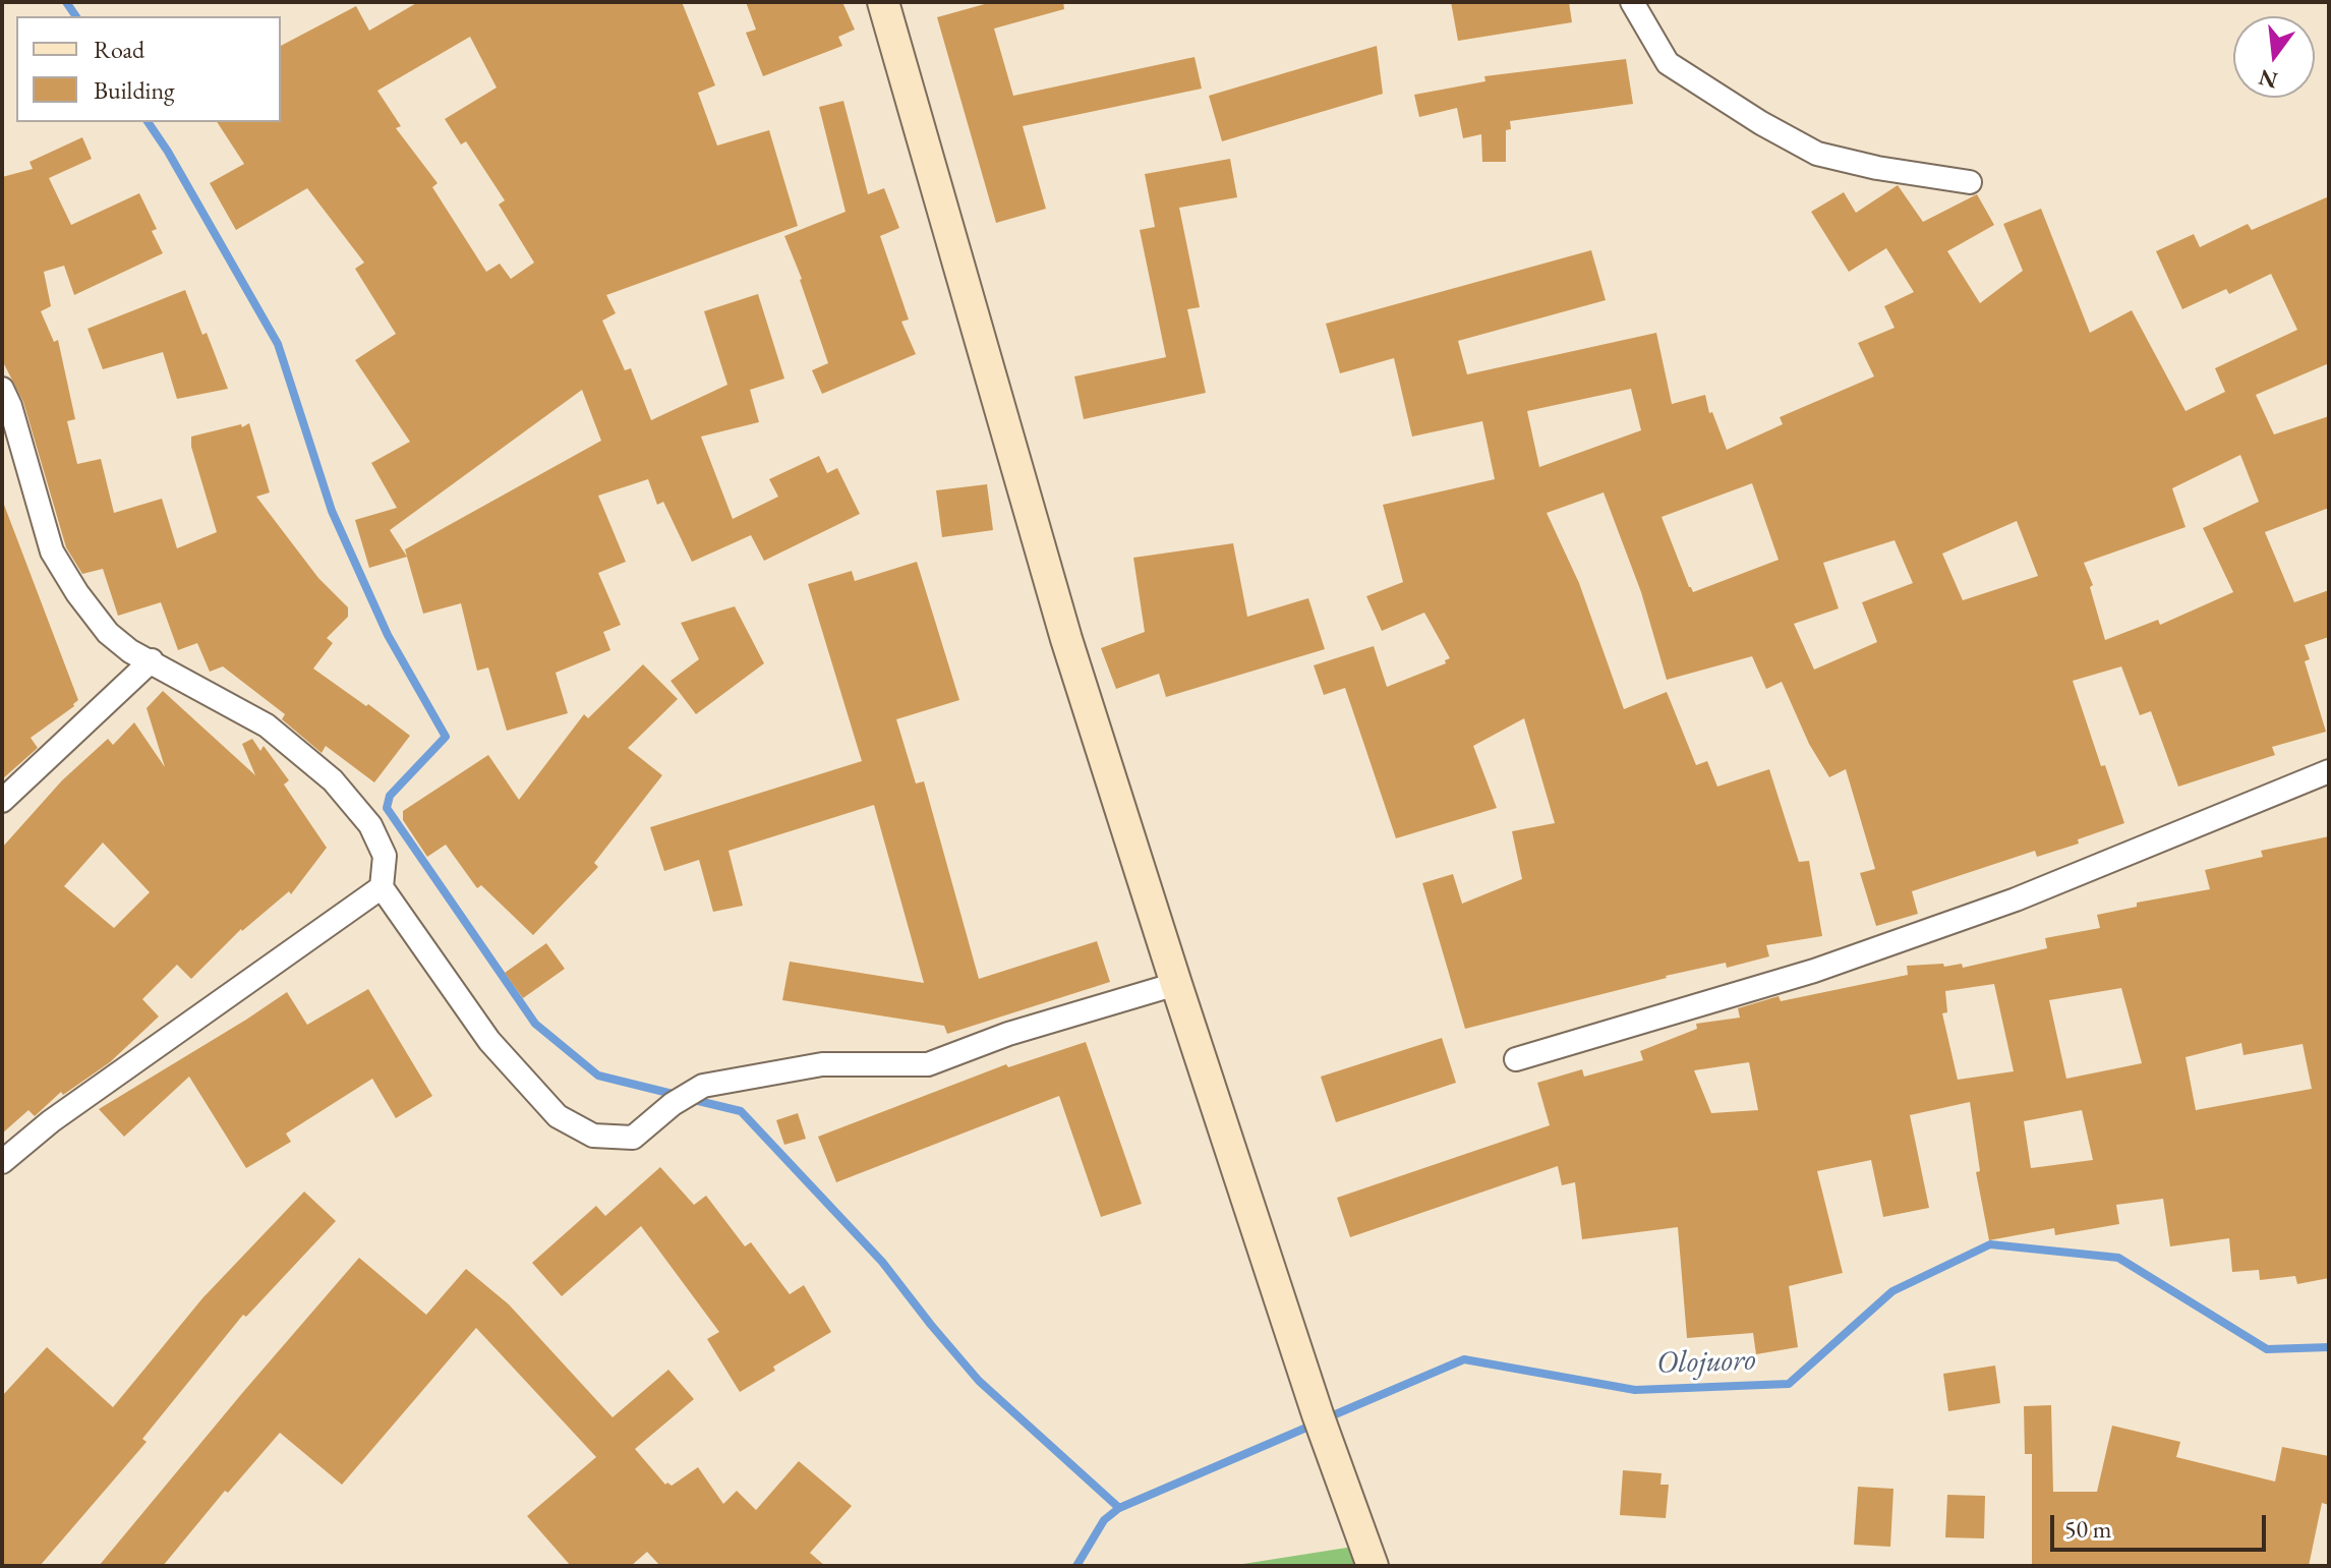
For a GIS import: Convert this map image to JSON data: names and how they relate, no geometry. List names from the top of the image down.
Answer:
{
  "water": ["Olojuoro"],
  "legend": ["Road", "Building"],
  "scale_bar": "50 m",
  "north": "bottom"
}
